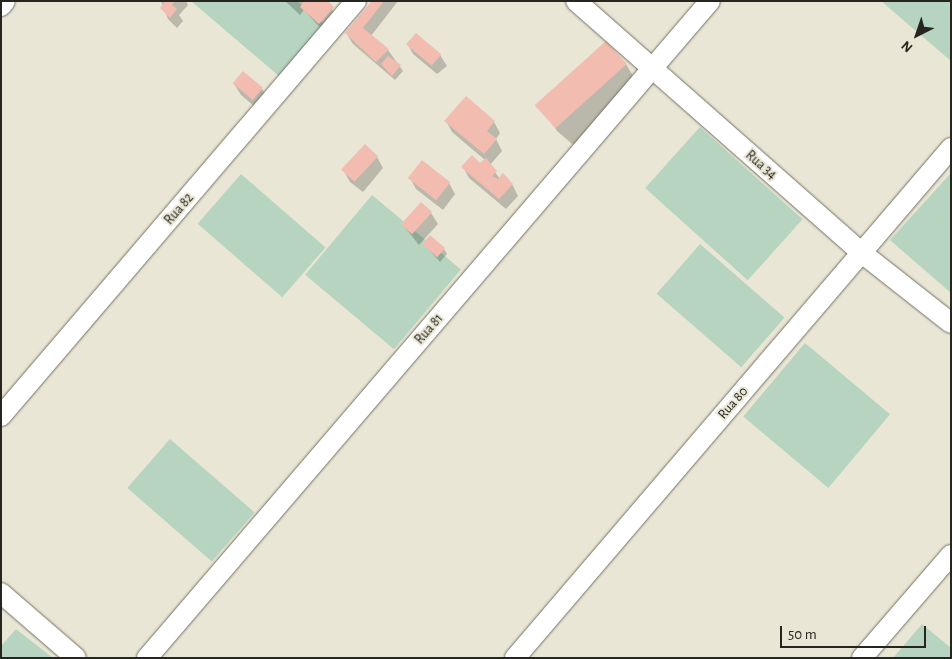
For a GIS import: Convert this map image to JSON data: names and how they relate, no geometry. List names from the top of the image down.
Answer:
{
  "streets": {
    "street": [
      "Rua 34",
      "Rua 82",
      "Rua 81",
      "Rua 80"
    ]
  },
  "crossings": [
    ["Rua 34", "Rua 81"],
    ["Rua 34", "Rua 80"]
  ],
  "scale_bar": "50 m",
  "north": "bottom left"
}
